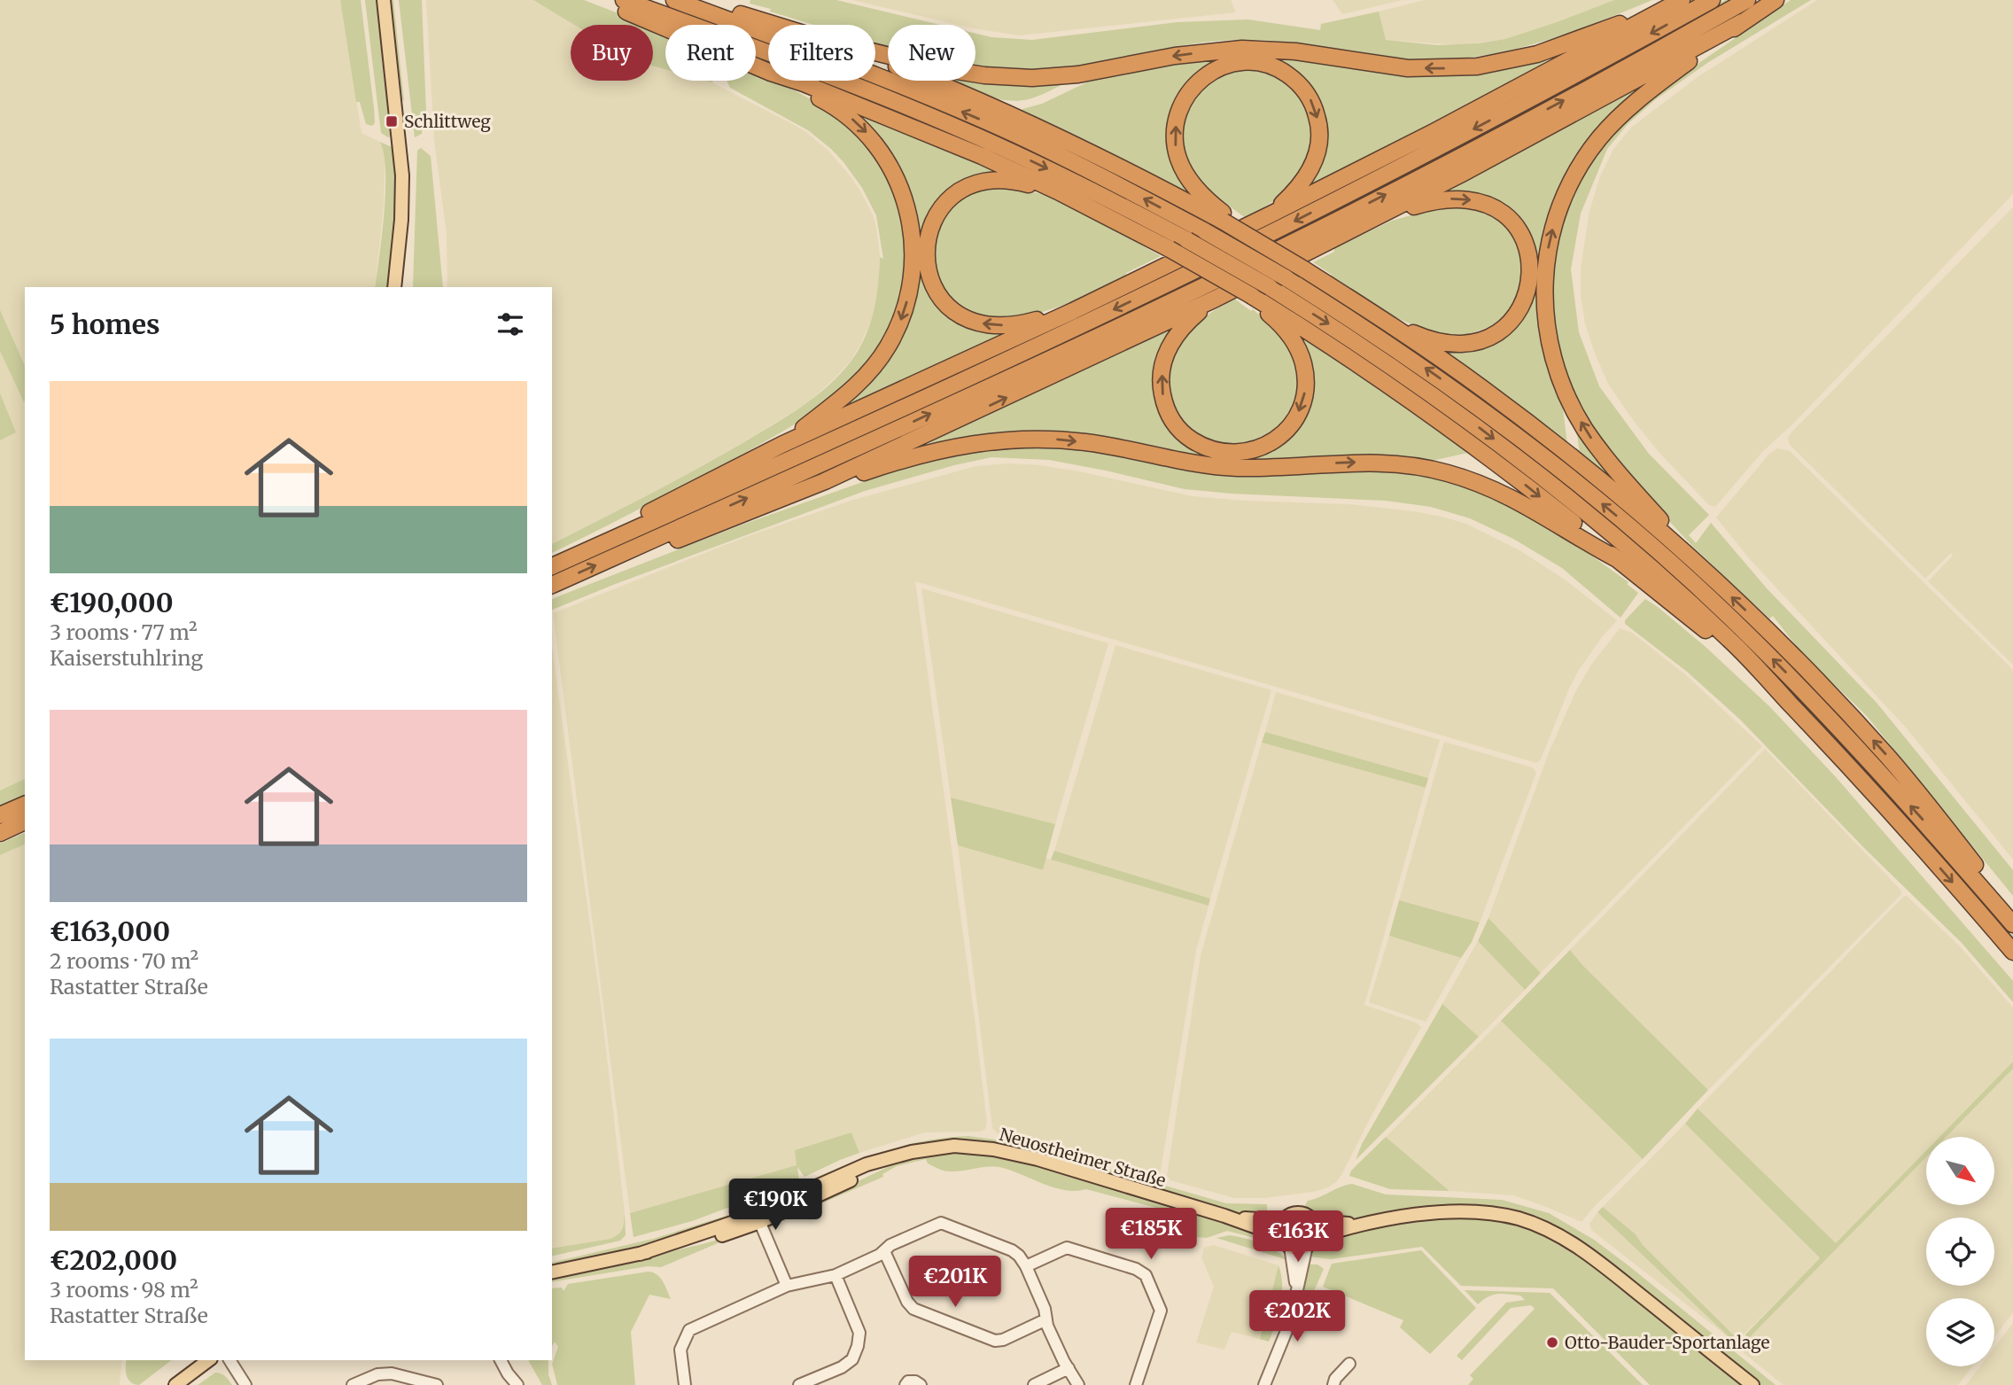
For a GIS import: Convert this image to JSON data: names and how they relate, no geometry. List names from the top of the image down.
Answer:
{
  "streets": {
    "main road": ["Neuostheimer Straße"]
  },
  "places": {
    "transit": ["Schlittweg"],
    "other": ["Otto-Bauder-Sportanlage"]
  },
  "north": "bottom right",
  "page": {
    "chip": [
      "Buy",
      "Rent",
      "Filters",
      "New"
    ],
    "heading": "5 homes",
    "list": [
      {
        "name": "€190,000",
        "note": "3 rooms · 77 m² · Kaiserstuhlring"
      },
      {
        "name": "€163,000",
        "note": "2 rooms · 70 m² · Rastatter Straße"
      },
      {
        "name": "€202,000",
        "note": "3 rooms · 98 m² · Rastatter Straße"
      }
    ],
    "price": [
      "€190K",
      "€185K",
      "€163K",
      "€201K",
      "€202K"
    ]
  }
}
